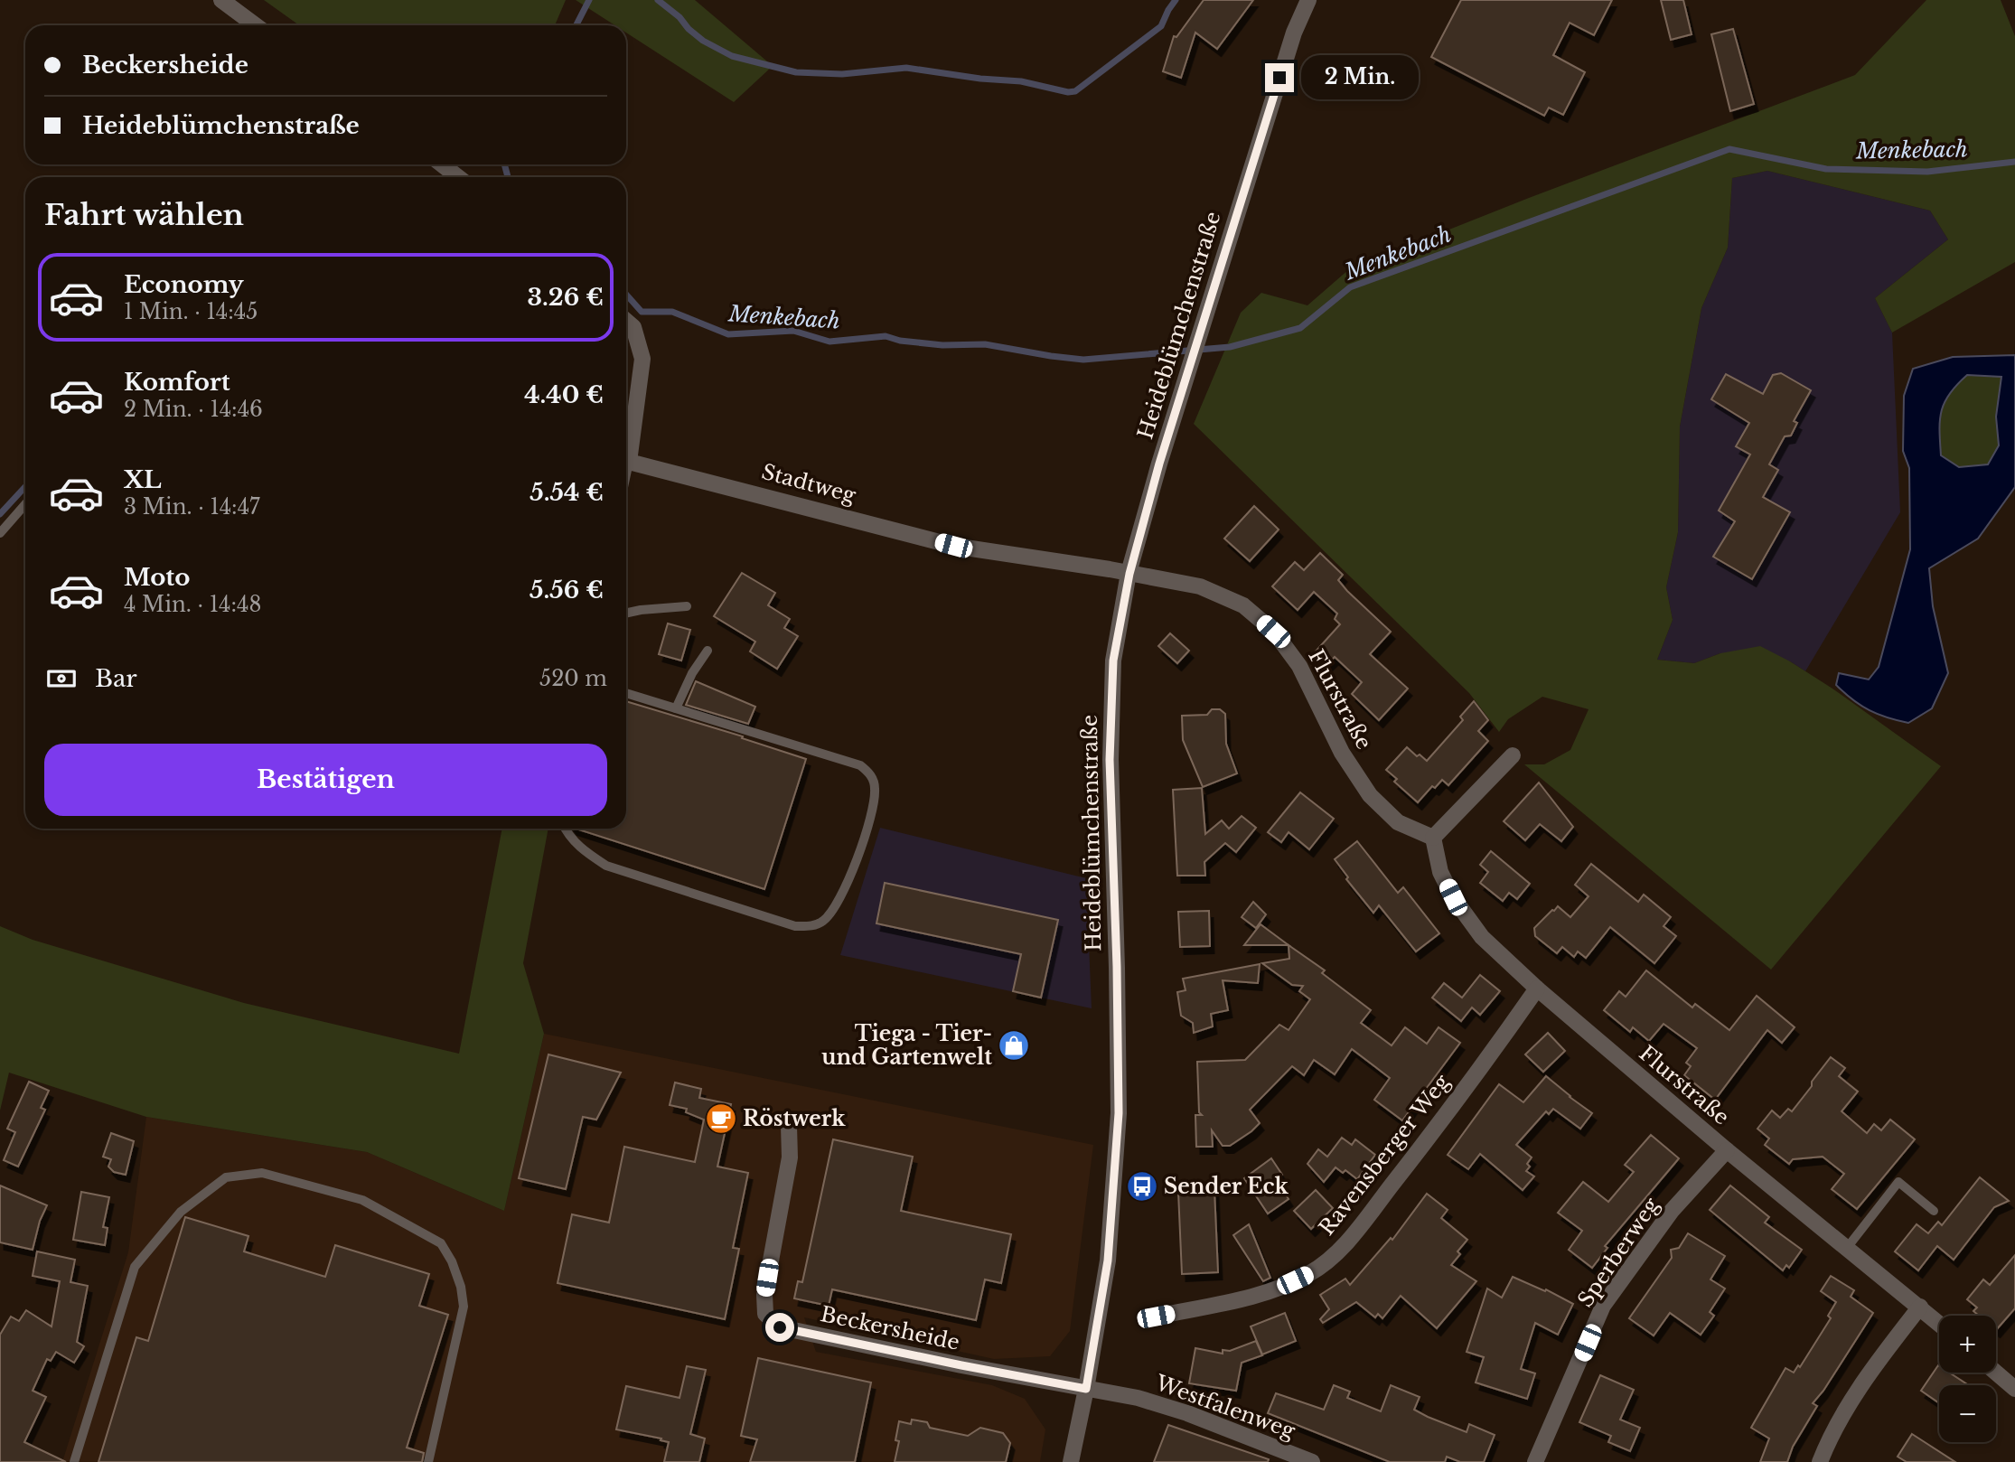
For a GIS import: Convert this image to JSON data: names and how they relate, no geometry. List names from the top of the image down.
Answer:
{
  "streets": {
    "street": [
      "Heideblümchenstraße",
      "Stadtweg",
      "Flurstraße",
      "Ravensberger Weg",
      "Sperberweg",
      "Beckersheide",
      "Westfalenweg"
    ]
  },
  "crossings": [
    ["Heideblümchenstraße", "Stadtweg"],
    ["Heideblümchenstraße", "Flurstraße"],
    ["Heideblümchenstraße", "Beckersheide"],
    ["Heideblümchenstraße", "Westfalenweg"],
    ["Stadtweg", "Flurstraße"],
    ["Flurstraße", "Ravensberger Weg"],
    ["Flurstraße", "Sperberweg"],
    ["Beckersheide", "Westfalenweg"]
  ],
  "water": ["Menkebach"],
  "places": {
    "shop": ["Tiega - Tier- und Gartenwelt"],
    "cafe": ["Röstwerk"],
    "bus stop": ["Sender Eck"]
  },
  "page": {
    "banner": ["Beckersheide", "Heideblümchenstraße"],
    "bubble": "2 Min.",
    "heading": "Fahrt wählen",
    "list": [
      {
        "name": "Economy",
        "note": "1 Min. · 14:45",
        "value": "3.26 €"
      },
      {
        "name": "Komfort",
        "note": "2 Min. · 14:46",
        "value": "4.40 €"
      },
      {
        "name": "XL",
        "note": "3 Min. · 14:47",
        "value": "5.54 €"
      },
      {
        "name": "Moto",
        "note": "4 Min. · 14:48",
        "value": "5.56 €"
      }
    ],
    "pay": ["Bar", "520 m"],
    "buttons": "Bestätigen",
    "map_buttons": ["+", "−"]
  }
}
